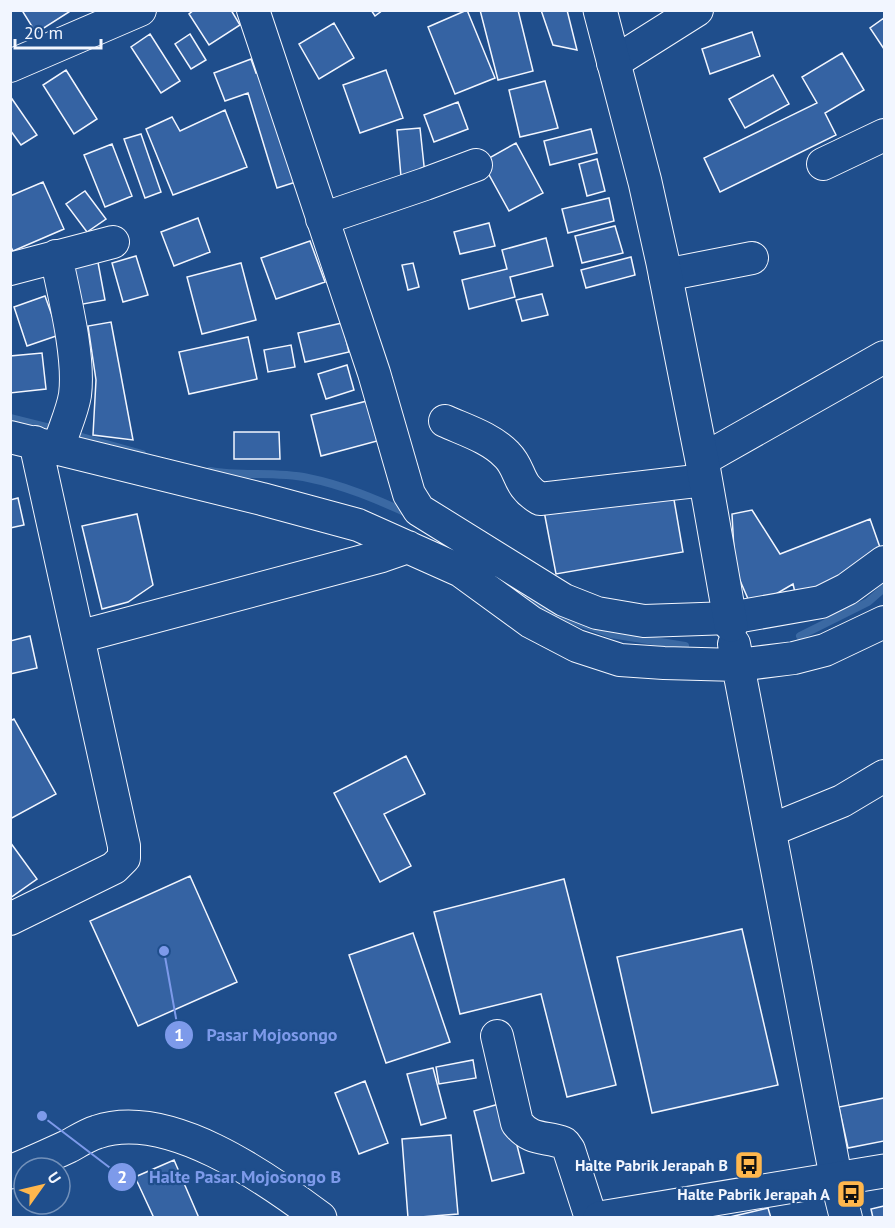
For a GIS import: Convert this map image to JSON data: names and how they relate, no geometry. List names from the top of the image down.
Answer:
{
  "places": {
    "other": ["Pasar Mojosongo", "Halte Pasar Mojosongo B"],
    "bus stop": ["Halte Pabrik Jerapah B", "Halte Pabrik Jerapah A"]
  },
  "scale_bar": "20 m",
  "north": "top right"
}
